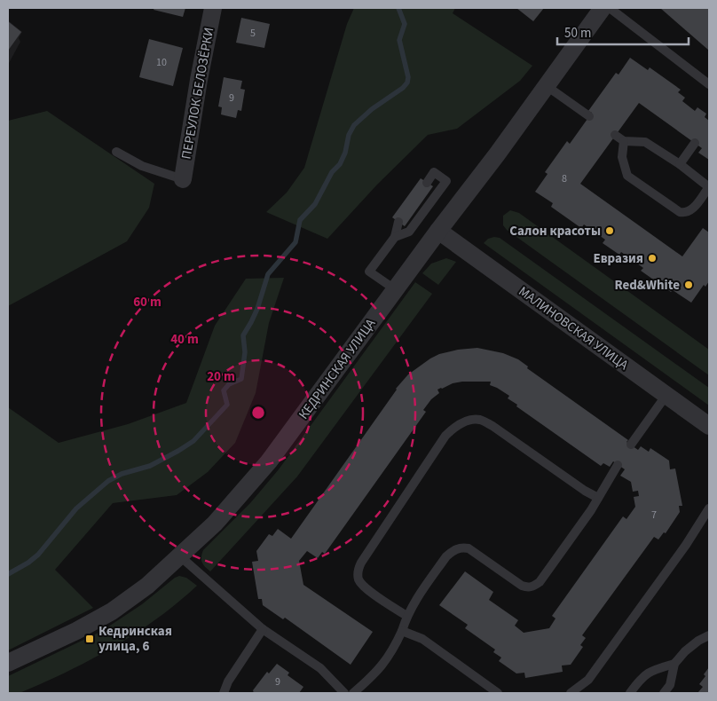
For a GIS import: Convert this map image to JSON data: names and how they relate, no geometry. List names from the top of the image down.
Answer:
{
  "streets": {
    "street": ["ПЕРЕУЛОК БЕЛОЗЁРКИ", "МАЛИНОВСКАЯ УЛИЦА", "КЕДРИНСКАЯ УЛИЦА"]
  },
  "crossings": [
    ["МАЛИНОВСКАЯ УЛИЦА", "КЕДРИНСКАЯ УЛИЦА"]
  ],
  "places": {
    "other": ["Салон красоты", "Евразия", "Red&White"],
    "transit": ["Кедринская улица, 6"]
  },
  "house_numbers": [
    "5",
    "10",
    "9",
    "8",
    "7",
    "9"
  ],
  "scale_bar": "50 m",
  "rings": ["60 m", "40 m", "20 m"]
}
